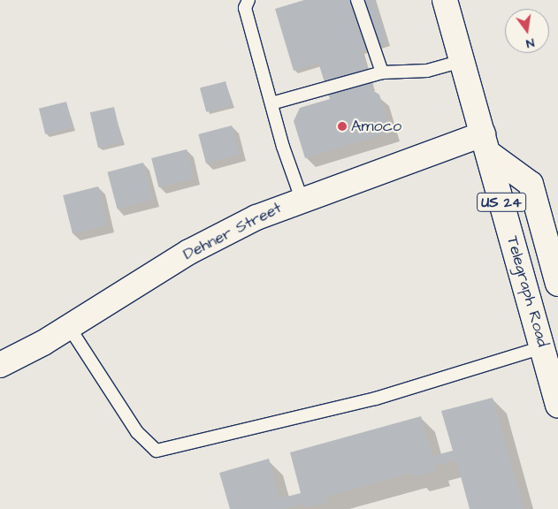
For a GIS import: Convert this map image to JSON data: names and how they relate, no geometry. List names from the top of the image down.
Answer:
{
  "streets": {
    "main road": ["US 24", "Dehner Street", "Telegraph Road"]
  },
  "crossings": [
    ["Dehner Street", "Telegraph Road"]
  ],
  "places": ["Amoco"],
  "north": "bottom"
}
